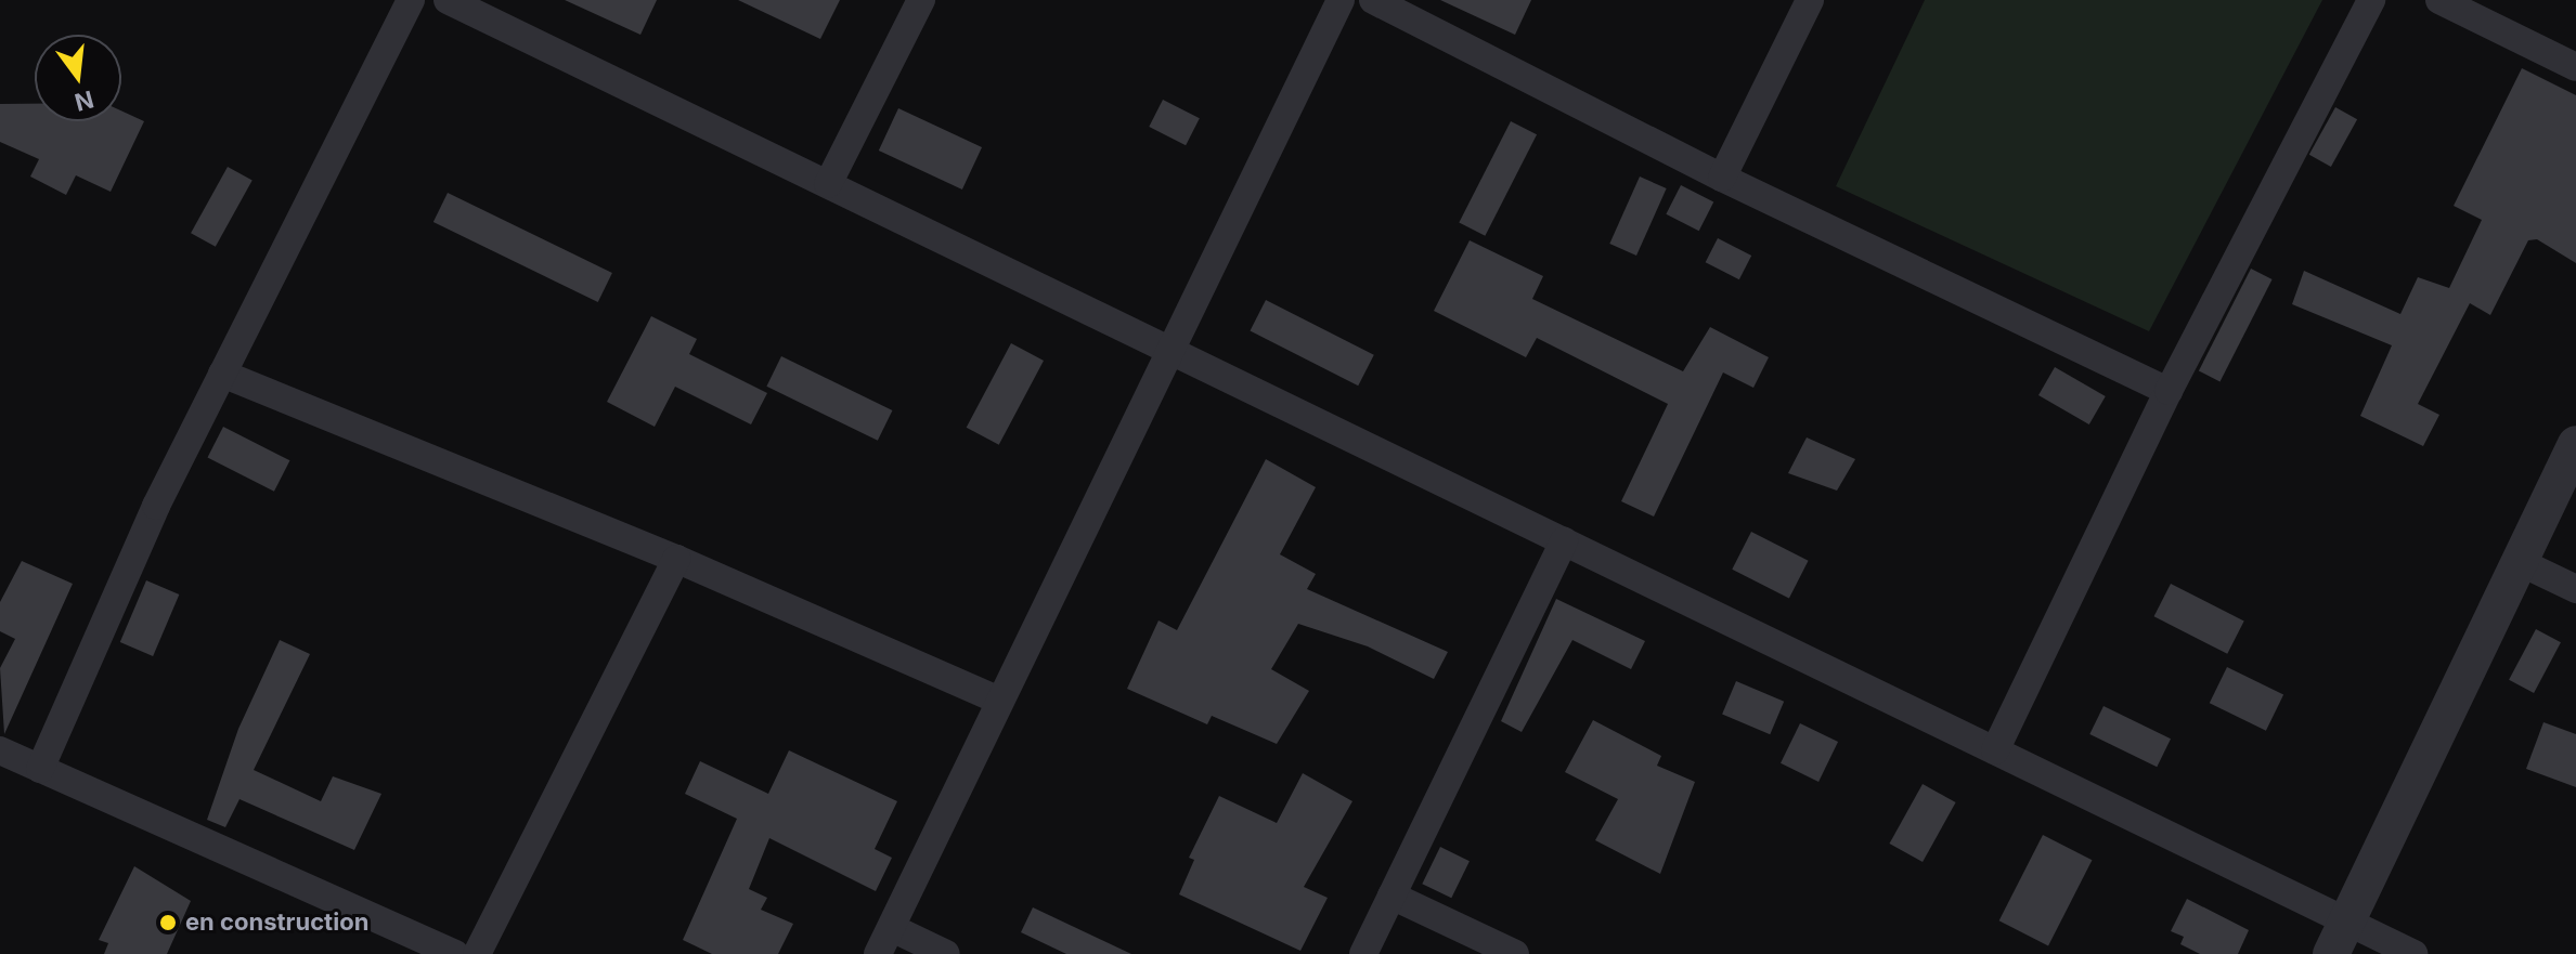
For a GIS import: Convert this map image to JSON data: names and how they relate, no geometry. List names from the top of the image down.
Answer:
{
  "places": ["en construction"],
  "north": "bottom"
}
